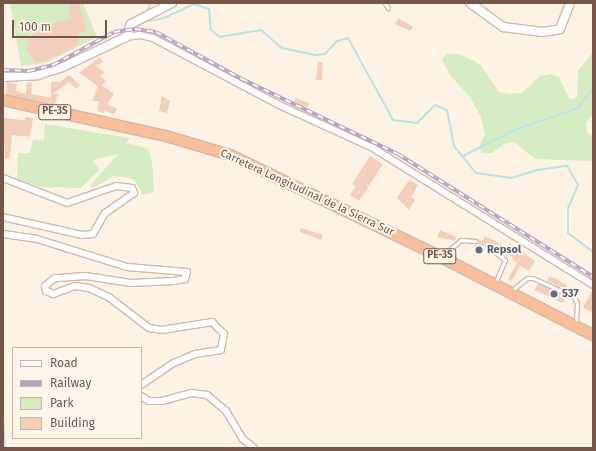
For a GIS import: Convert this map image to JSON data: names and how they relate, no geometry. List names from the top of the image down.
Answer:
{
  "streets": {
    "highway": ["PE-3S", "Carretera Longitudinal de la Sierra Sur"]
  },
  "places": ["Repsol", "537"],
  "legend": [
    "Road",
    "Railway",
    "Park",
    "Building"
  ],
  "scale_bar": "100 m"
}
